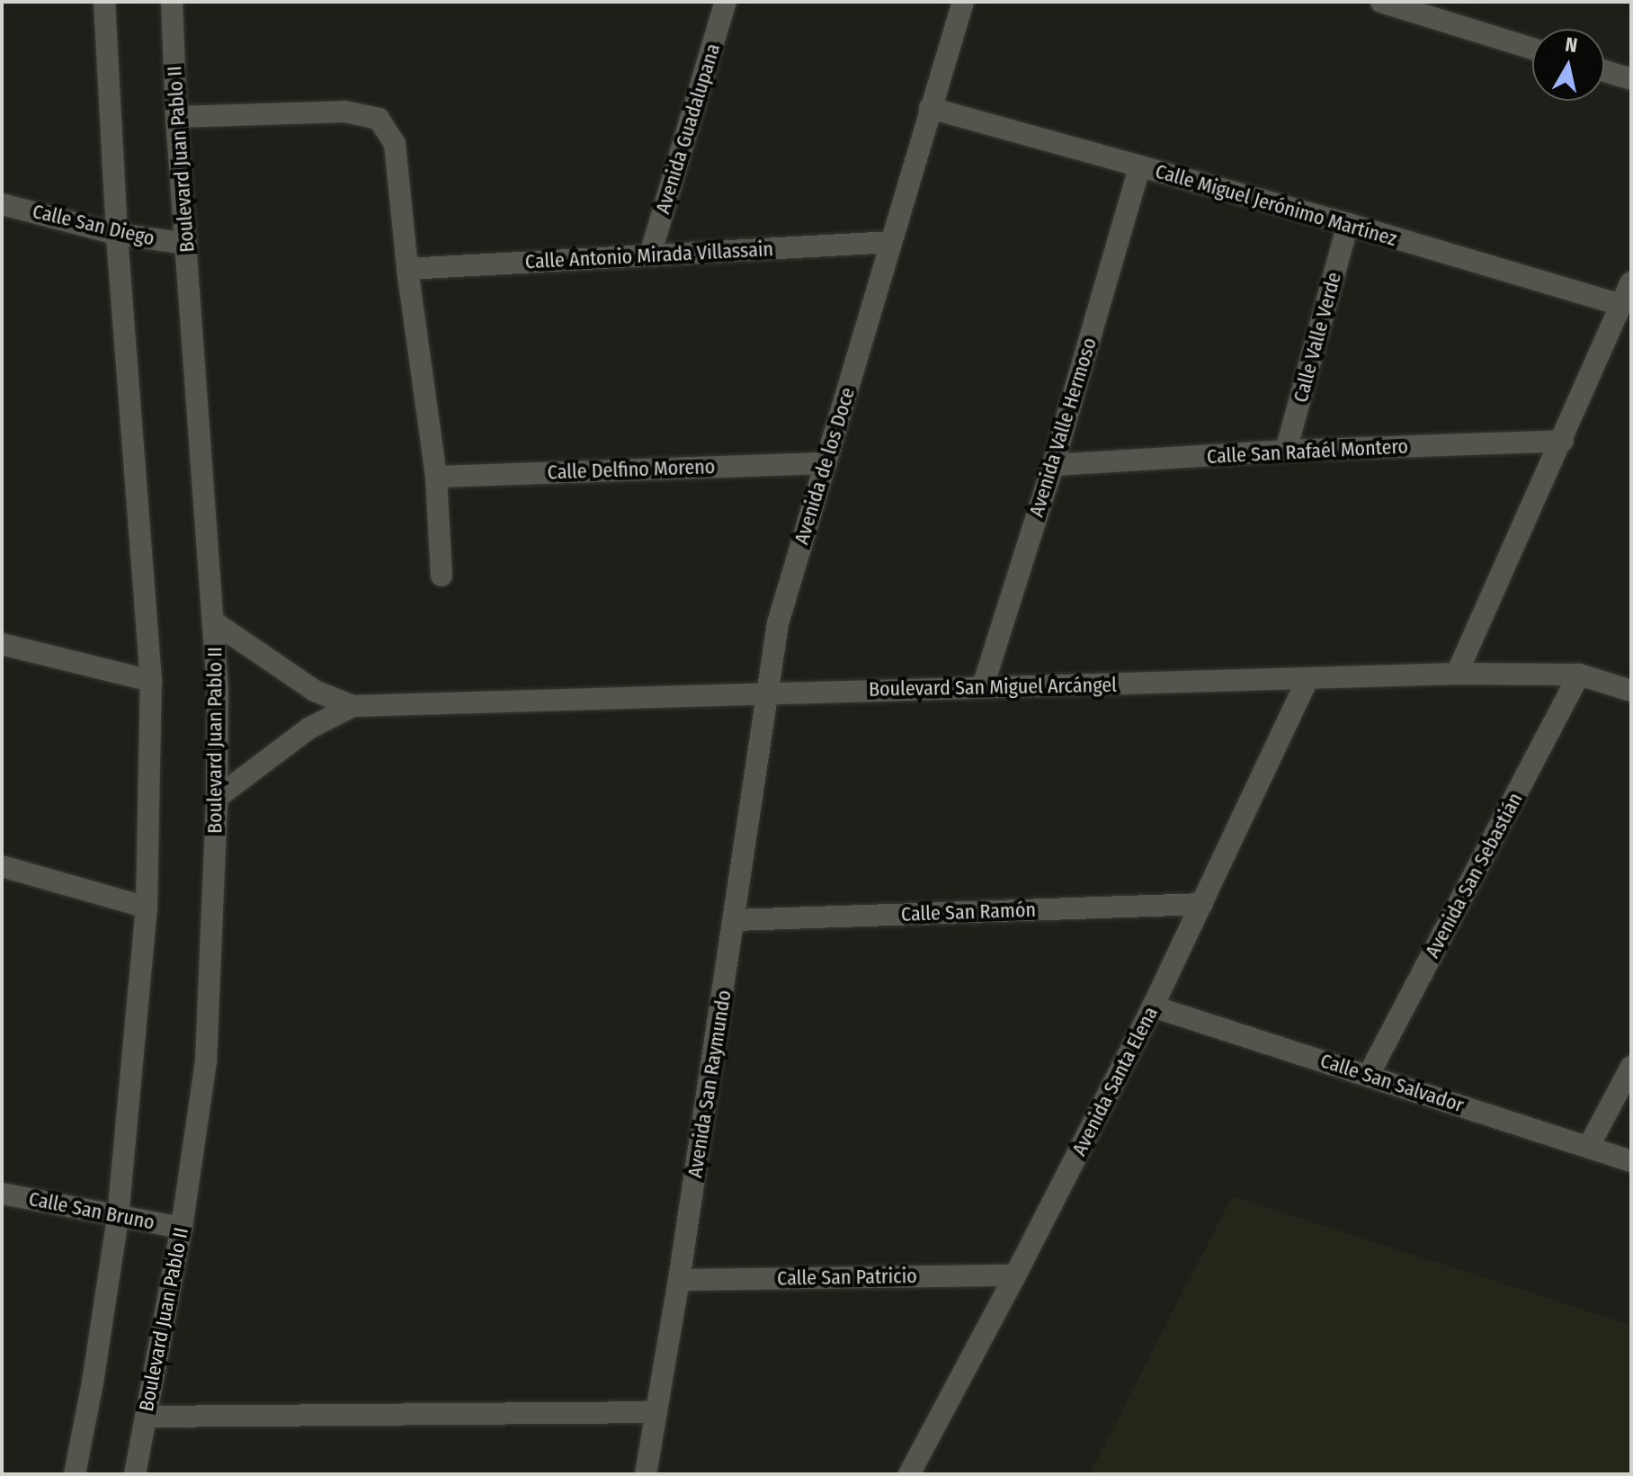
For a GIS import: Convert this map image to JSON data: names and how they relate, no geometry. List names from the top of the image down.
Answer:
{
  "streets": {
    "street": [
      "Avenida Guadalupana",
      "Boulevard Juan Pablo II",
      "Calle Miguel Jerónimo Martínez",
      "Calle San Diego",
      "Calle Antonio Mirada Villassain",
      "Calle Valle Verde",
      "Avenida Valle Hermoso",
      "Calle San Rafaél Montero",
      "Avenida de los Doce",
      "Calle Delfino Moreno",
      "Boulevard San Miguel Arcángel",
      "Avenida San Sebastián",
      "Calle San Ramón",
      "Avenida Santa Elena",
      "Calle San Salvador",
      "Avenida San Raymundo",
      "Calle San Bruno",
      "Calle San Patricio"
    ]
  },
  "crossings": [
    ["Avenida Guadalupana", "Calle Antonio Mirada Villassain"],
    ["Boulevard Juan Pablo II", "Calle San Diego"],
    ["Boulevard Juan Pablo II", "Boulevard San Miguel Arcángel"],
    ["Boulevard Juan Pablo II", "Calle San Bruno"],
    ["Calle Miguel Jerónimo Martínez", "Calle Valle Verde"],
    ["Calle Miguel Jerónimo Martínez", "Avenida Valle Hermoso"],
    ["Calle Miguel Jerónimo Martínez", "Avenida de los Doce"],
    ["Calle Antonio Mirada Villassain", "Avenida de los Doce"],
    ["Calle Valle Verde", "Calle San Rafaél Montero"],
    ["Avenida Valle Hermoso", "Calle San Rafaél Montero"],
    ["Avenida Valle Hermoso", "Boulevard San Miguel Arcángel"],
    ["Avenida de los Doce", "Calle Delfino Moreno"],
    ["Avenida de los Doce", "Boulevard San Miguel Arcángel"],
    ["Avenida de los Doce", "Avenida San Raymundo"],
    ["Boulevard San Miguel Arcángel", "Avenida San Sebastián"],
    ["Boulevard San Miguel Arcángel", "Avenida Santa Elena"],
    ["Boulevard San Miguel Arcángel", "Avenida San Raymundo"],
    ["Avenida San Sebastián", "Calle San Salvador"],
    ["Calle San Ramón", "Avenida Santa Elena"],
    ["Calle San Ramón", "Avenida San Raymundo"],
    ["Avenida Santa Elena", "Calle San Salvador"],
    ["Avenida Santa Elena", "Calle San Patricio"],
    ["Avenida San Raymundo", "Calle San Patricio"]
  ],
  "north": "top"
}
